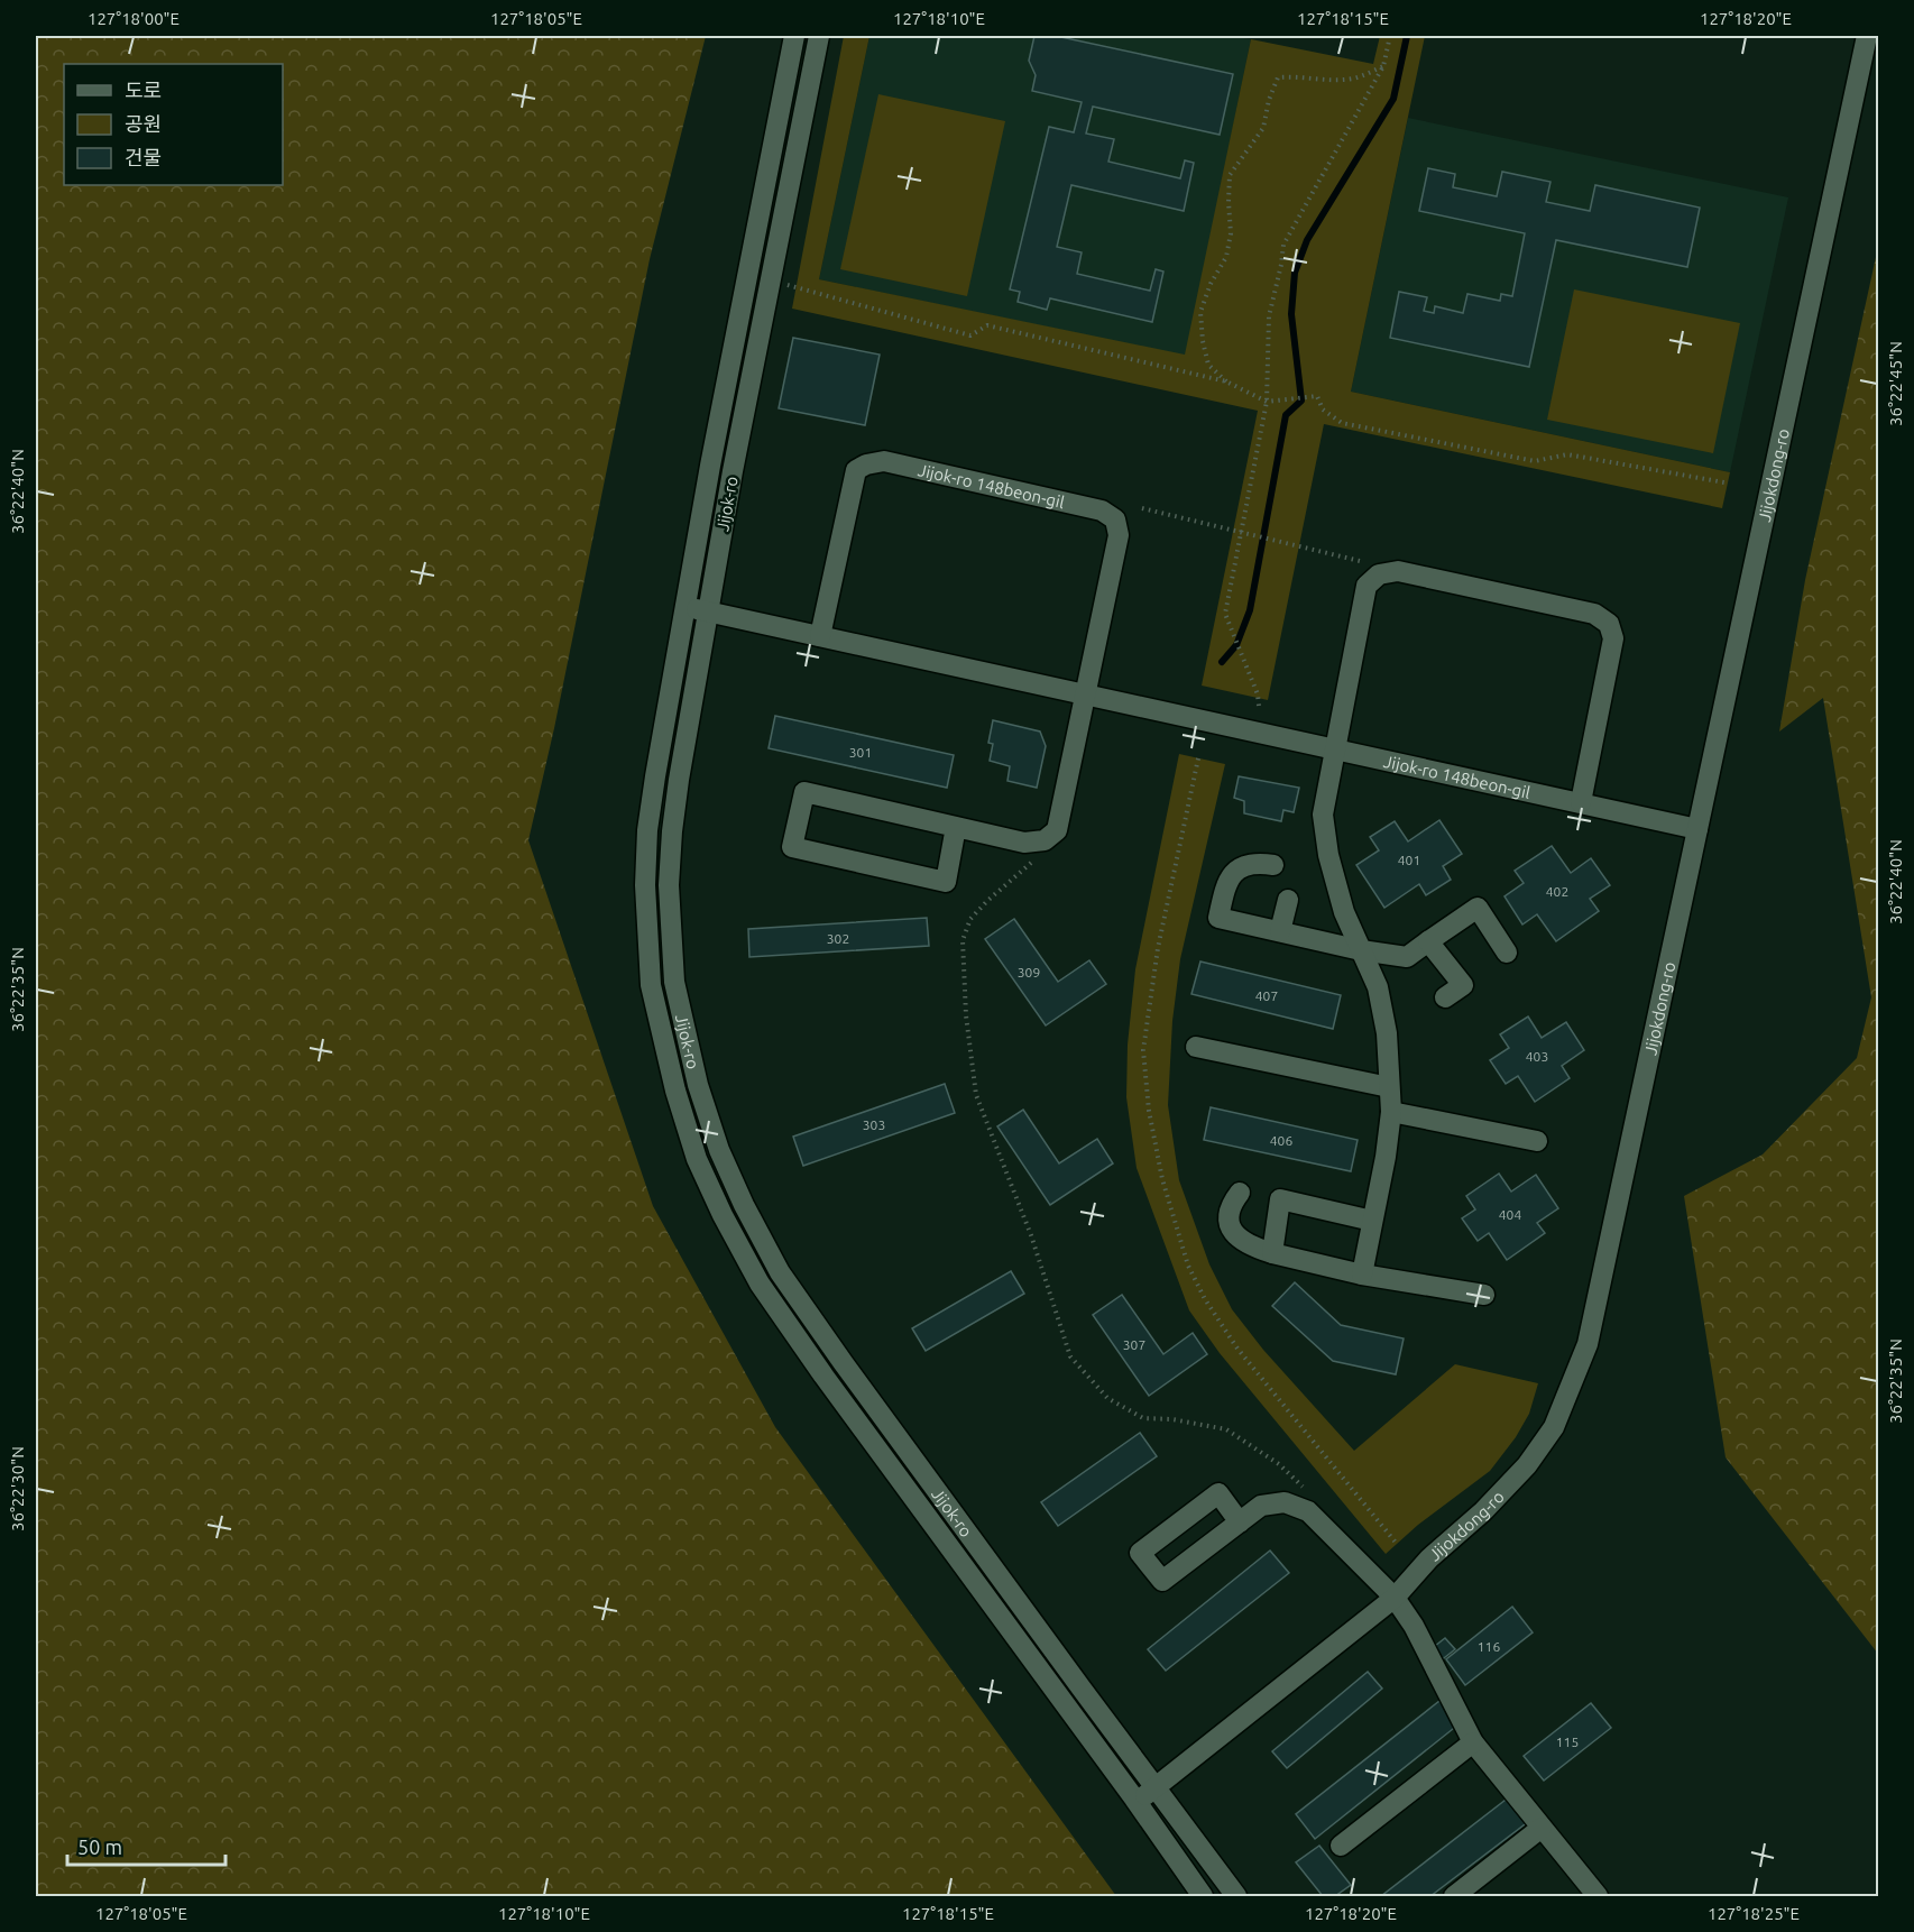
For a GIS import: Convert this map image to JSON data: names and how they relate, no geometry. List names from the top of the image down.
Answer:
{
  "streets": {
    "street": ["Jijokdong-ro", "Jijok-ro 148beon-gil", "Jijok-ro"]
  },
  "crossings": [
    ["Jijokdong-ro", "Jijok-ro 148beon-gil"],
    ["Jijokdong-ro", "Jijok-ro"],
    ["Jijok-ro 148beon-gil", "Jijok-ro"]
  ],
  "house_numbers": [
    "301",
    "401",
    "402",
    "302",
    "309",
    "407",
    "403",
    "303",
    "406",
    "404",
    "307",
    "116",
    "115"
  ],
  "legend": ["도로", "공원", "건물"],
  "scale_bar": "50 m",
  "coordinates": [
    "127°18'00\"E",
    "127°18'05\"E",
    "127°18'10\"E",
    "127°18'15\"E",
    "127°18'20\"E",
    "36°22'45\"N",
    "36°22'40\"N",
    "36°22'35\"N",
    "36°22'30\"N",
    "127°18'25\"E"
  ]
}
